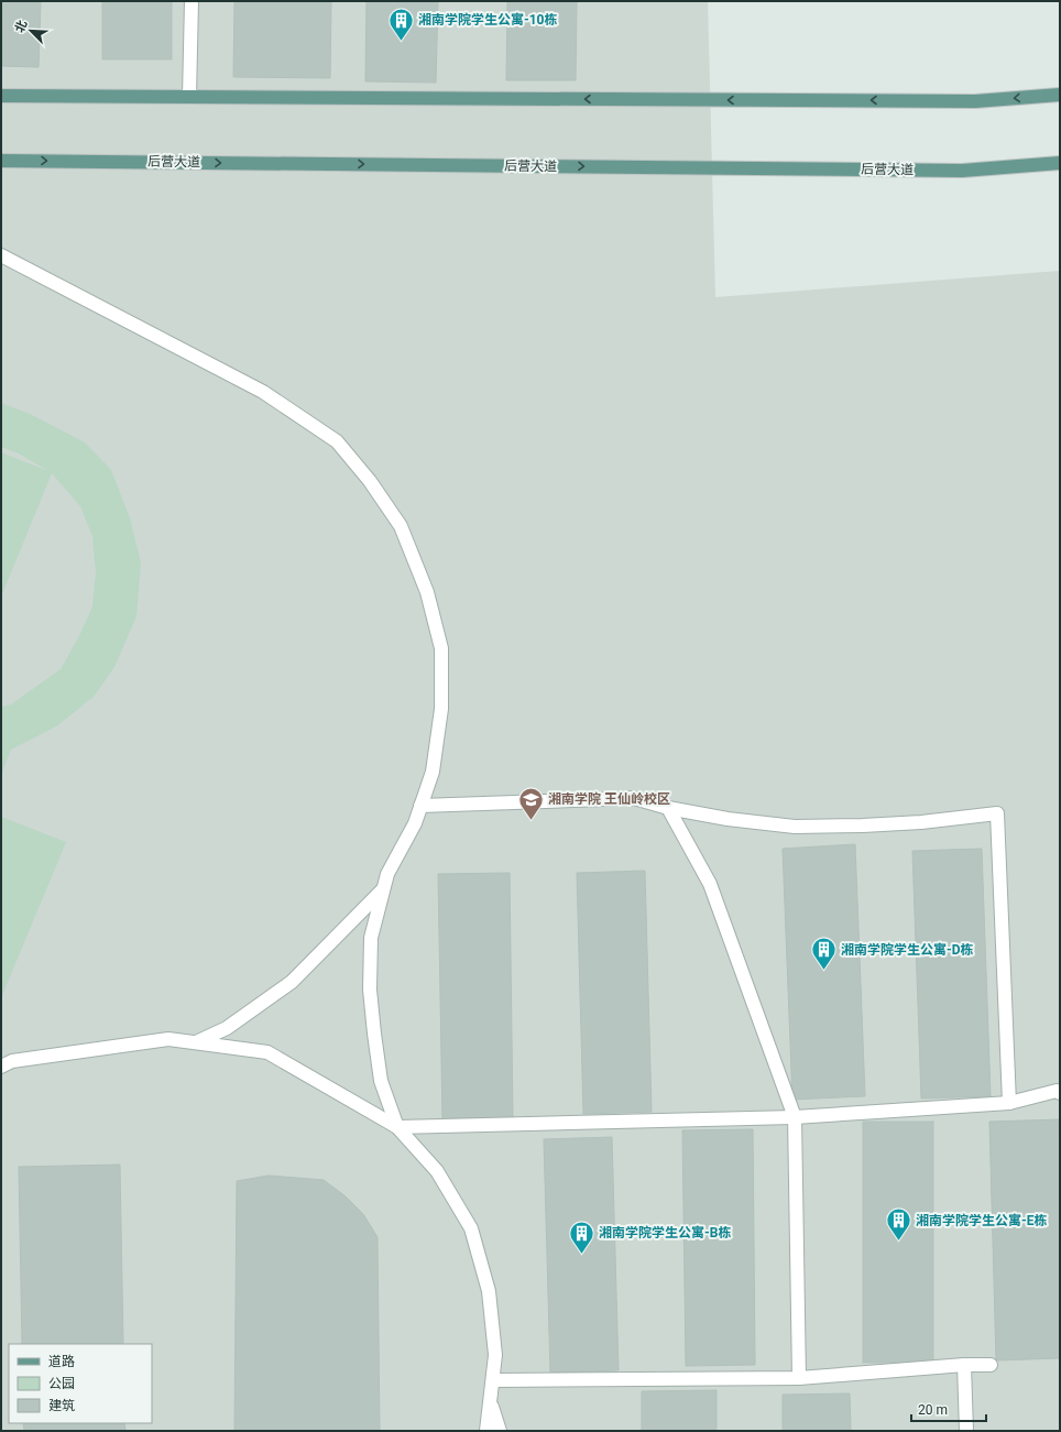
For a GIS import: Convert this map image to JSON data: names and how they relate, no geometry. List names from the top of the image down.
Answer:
{
  "streets": {
    "main road": ["后营大道"]
  },
  "places": {
    "building": [
      "湘南学院学生公寓-10栋",
      "湘南学院学生公寓-D栋",
      "湘南学院学生公寓-E栋",
      "湘南学院学生公寓-B栋"
    ],
    "school or university": ["湘南学院 王仙岭校区"]
  },
  "legend": ["道路", "公园", "建筑"],
  "scale_bar": "20 m",
  "north": "top left"
}
